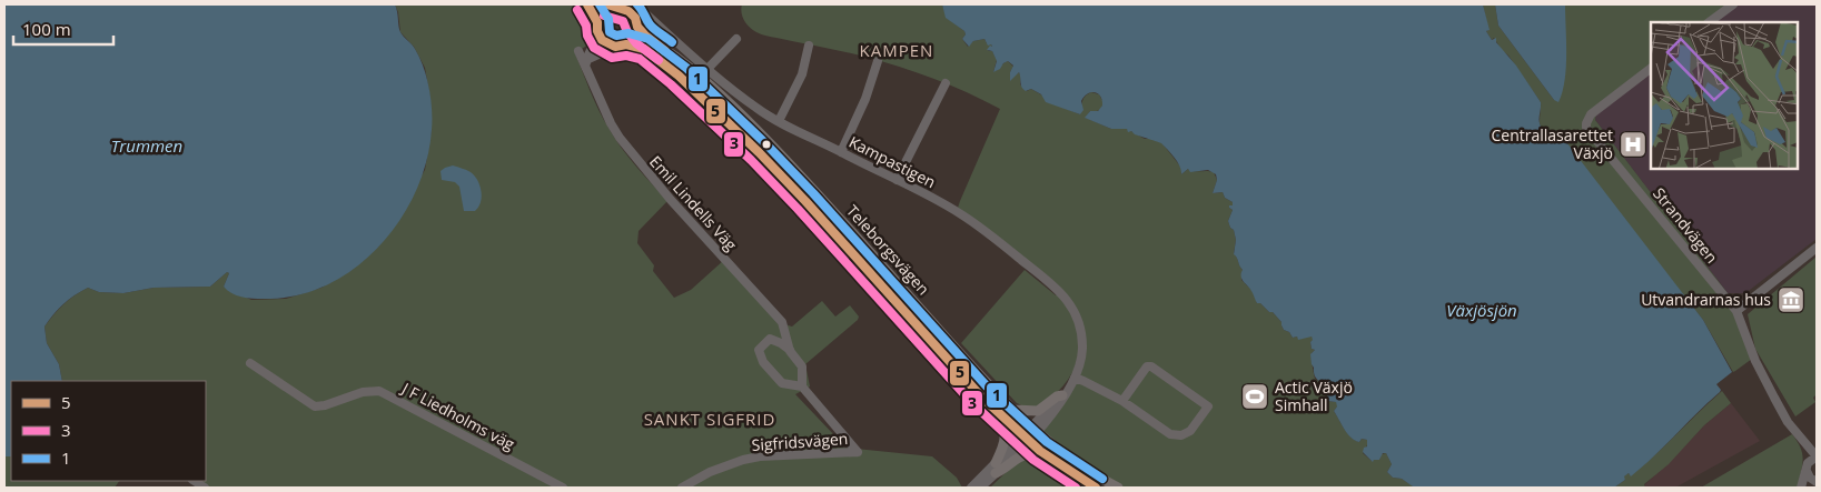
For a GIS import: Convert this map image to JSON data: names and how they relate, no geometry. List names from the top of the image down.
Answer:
{
  "streets": {
    "main road": ["Teleborgsvägen"],
    "street": [
      "Kampastigen",
      "Emil Lindells Väg",
      "Strandvägen",
      "J F Liedholms väg",
      "Sigfridsvägen"
    ]
  },
  "crossings": [
    ["Kampastigen", "Teleborgsvägen"],
    ["Emil Lindells Väg", "Sigfridsvägen"]
  ],
  "districts": ["KAMPEN", "SANKT SIGFRID"],
  "water": ["Trummen", "Växjösjön"],
  "places": {
    "hospital": ["Centrallasarettet Växjö"],
    "museum": ["Utvandrarnas hus"],
    "sports": ["Actic Växjö Simhall"]
  },
  "lines": ["transit line 5", "transit line 1", "transit line 3"],
  "legend": ["5", "3", "1"],
  "scale_bar": "100 m"
}
